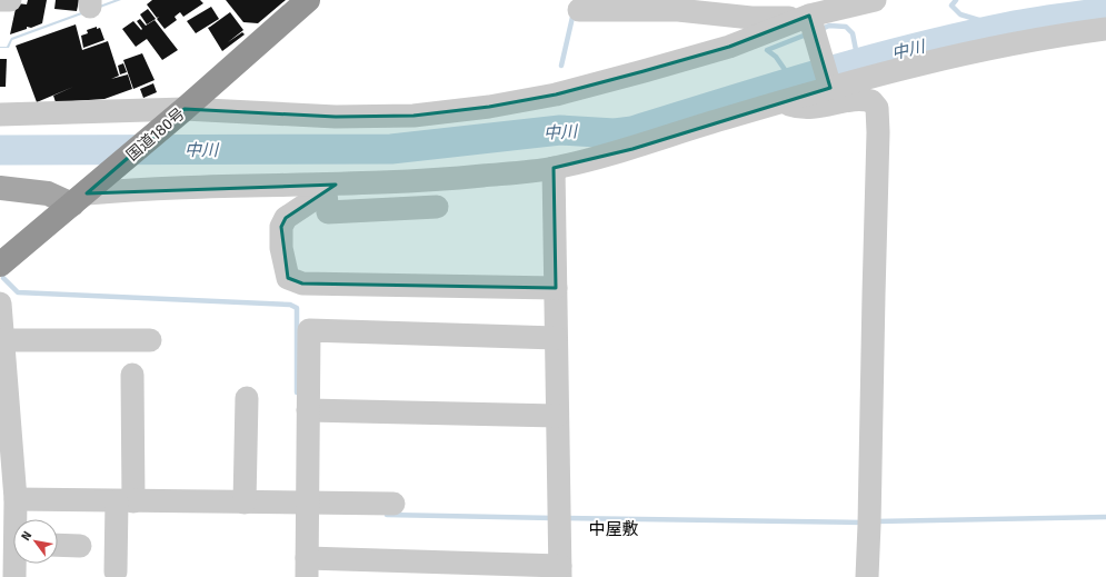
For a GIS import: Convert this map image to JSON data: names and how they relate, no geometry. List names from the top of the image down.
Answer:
{
  "streets": {
    "highway": ["国道180号"]
  },
  "districts": ["中屋敷"],
  "water": ["中川"],
  "north": "top left"
}
